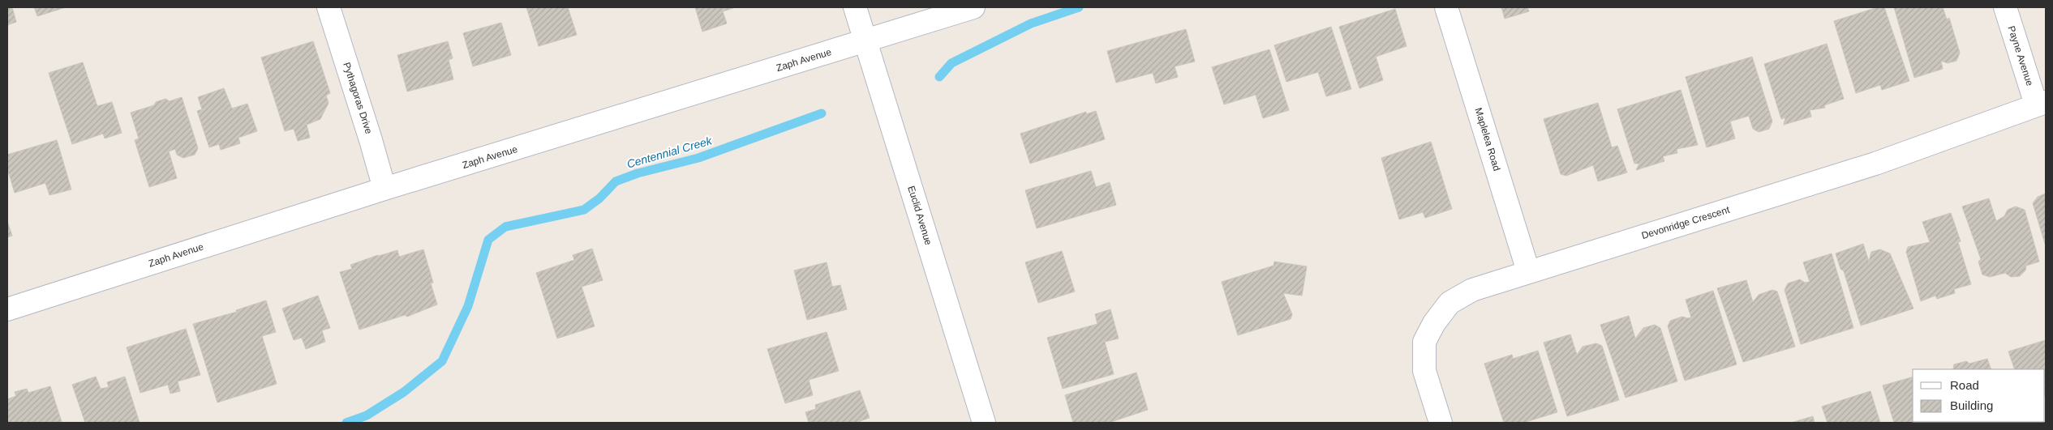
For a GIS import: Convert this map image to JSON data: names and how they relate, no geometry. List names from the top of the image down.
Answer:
{
  "streets": {
    "street": [
      "Payne Avenue",
      "Zaph Avenue",
      "Pythagoras Drive",
      "Maplelea Road",
      "Euclid Avenue",
      "Devonridge Crescent"
    ]
  },
  "crossings": [
    ["Payne Avenue", "Devonridge Crescent"],
    ["Zaph Avenue", "Pythagoras Drive"],
    ["Zaph Avenue", "Euclid Avenue"],
    ["Maplelea Road", "Devonridge Crescent"]
  ],
  "water": ["Centennial Creek"],
  "legend": ["Road", "Building"]
}
